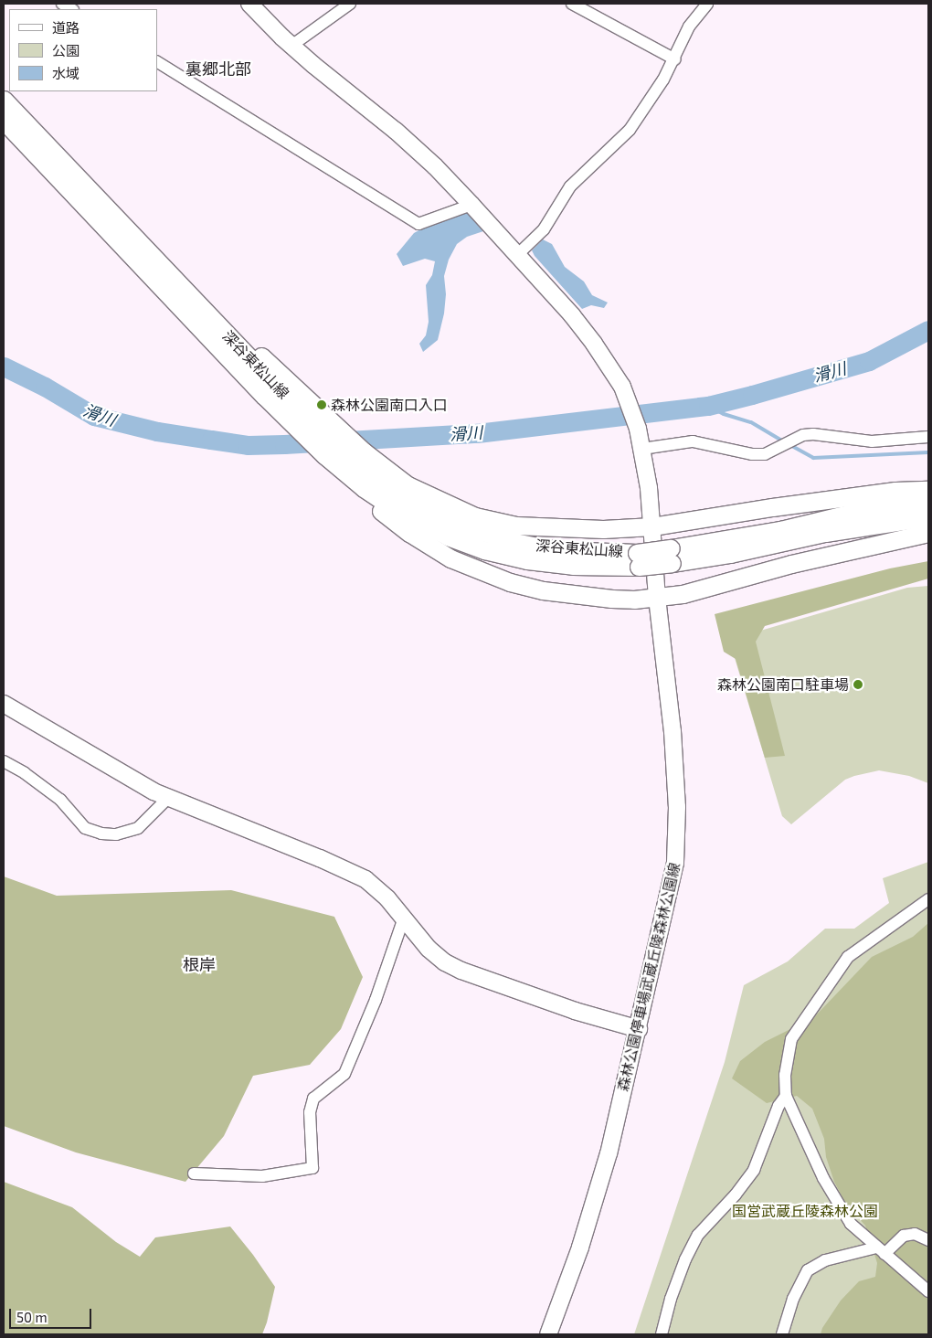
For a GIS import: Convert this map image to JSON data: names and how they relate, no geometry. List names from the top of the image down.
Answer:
{
  "streets": {
    "main road": ["深谷東松山線"],
    "street": ["森林公園停車場武蔵丘陵森林公園線"]
  },
  "crossings": [
    ["深谷東松山線", "森林公園停車場武蔵丘陵森林公園線"]
  ],
  "districts": ["裏郷北部", "根岸"],
  "water": ["滑川"],
  "parks": ["国営武蔵丘陵森林公園"],
  "places": ["森林公園南口入口", "森林公園南口駐車場"],
  "legend": ["道路", "公園", "水域"],
  "scale_bar": "50 m"
}
